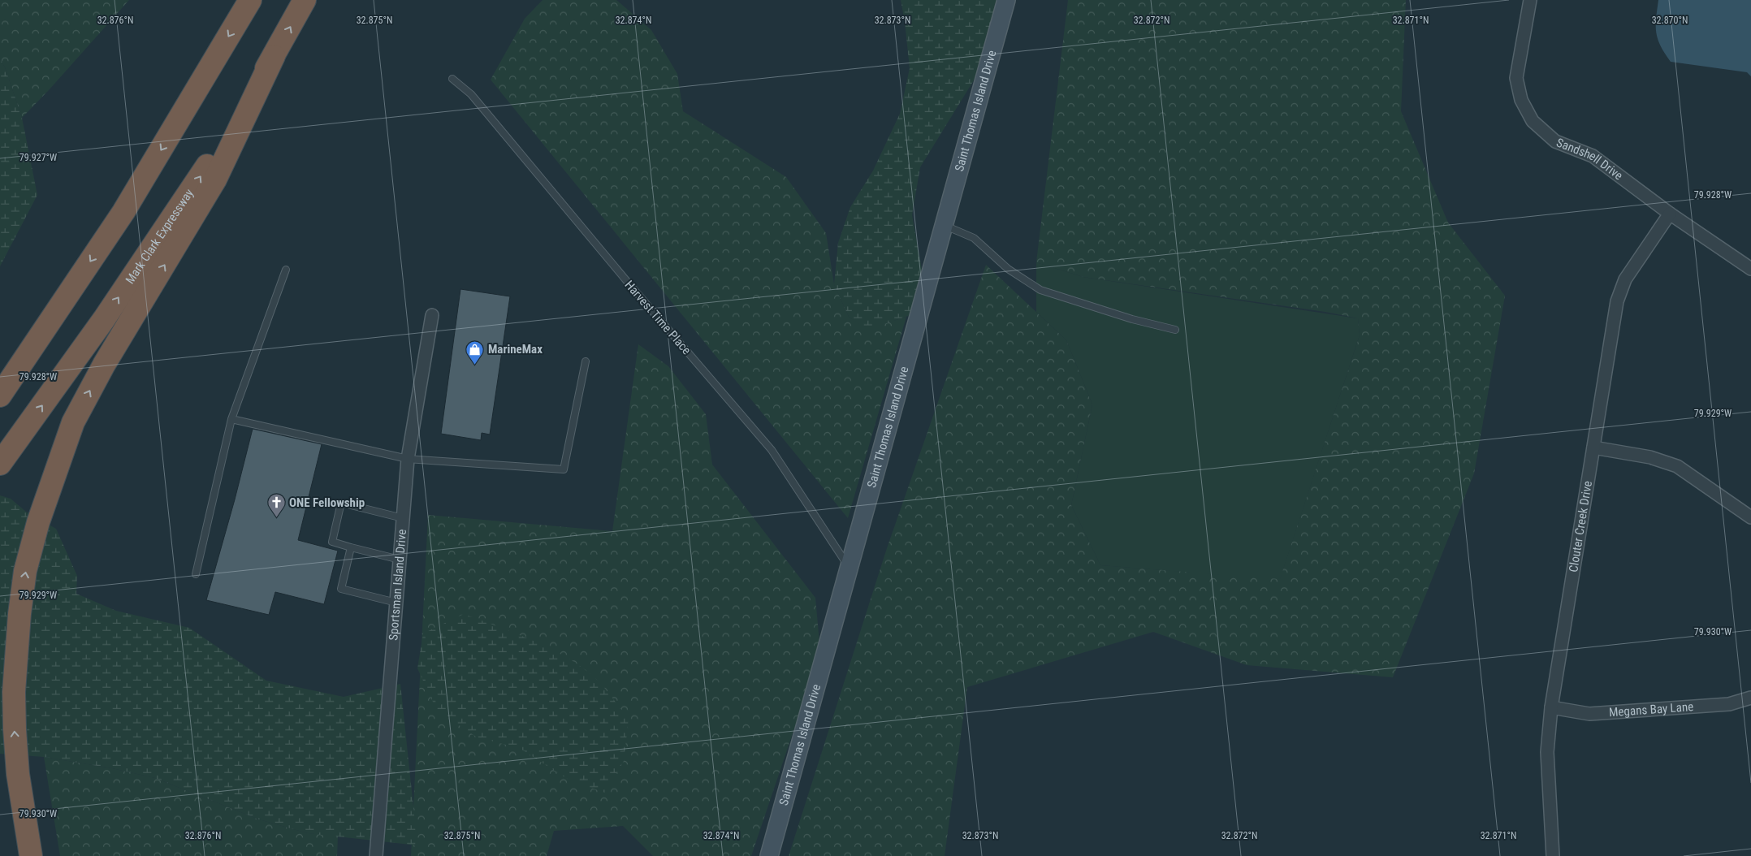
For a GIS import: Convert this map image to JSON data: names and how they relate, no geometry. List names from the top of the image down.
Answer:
{
  "streets": {
    "highway": ["Mark Clark Expressway"],
    "main road": ["Saint Thomas Island Drive"],
    "street": [
      "Sandshell Drive",
      "Clouter Creek Drive",
      "Sportsman Island Drive",
      "Megans Bay Lane"
    ],
    "lane": ["Harvest Time Place"]
  },
  "crossings": [
    ["Saint Thomas Island Drive", "Harvest Time Place"],
    ["Sandshell Drive", "Clouter Creek Drive"],
    ["Clouter Creek Drive", "Megans Bay Lane"]
  ],
  "places": {
    "shop": ["MarineMax"],
    "church": ["ONE Fellowship"]
  },
  "coordinates": [
    "32.876°N",
    "32.875°N",
    "32.874°N",
    "32.873°N",
    "32.872°N",
    "32.871°N",
    "32.870°N",
    "79.927°W",
    "79.928°W",
    "79.929°W",
    "79.930°W"
  ]
}
